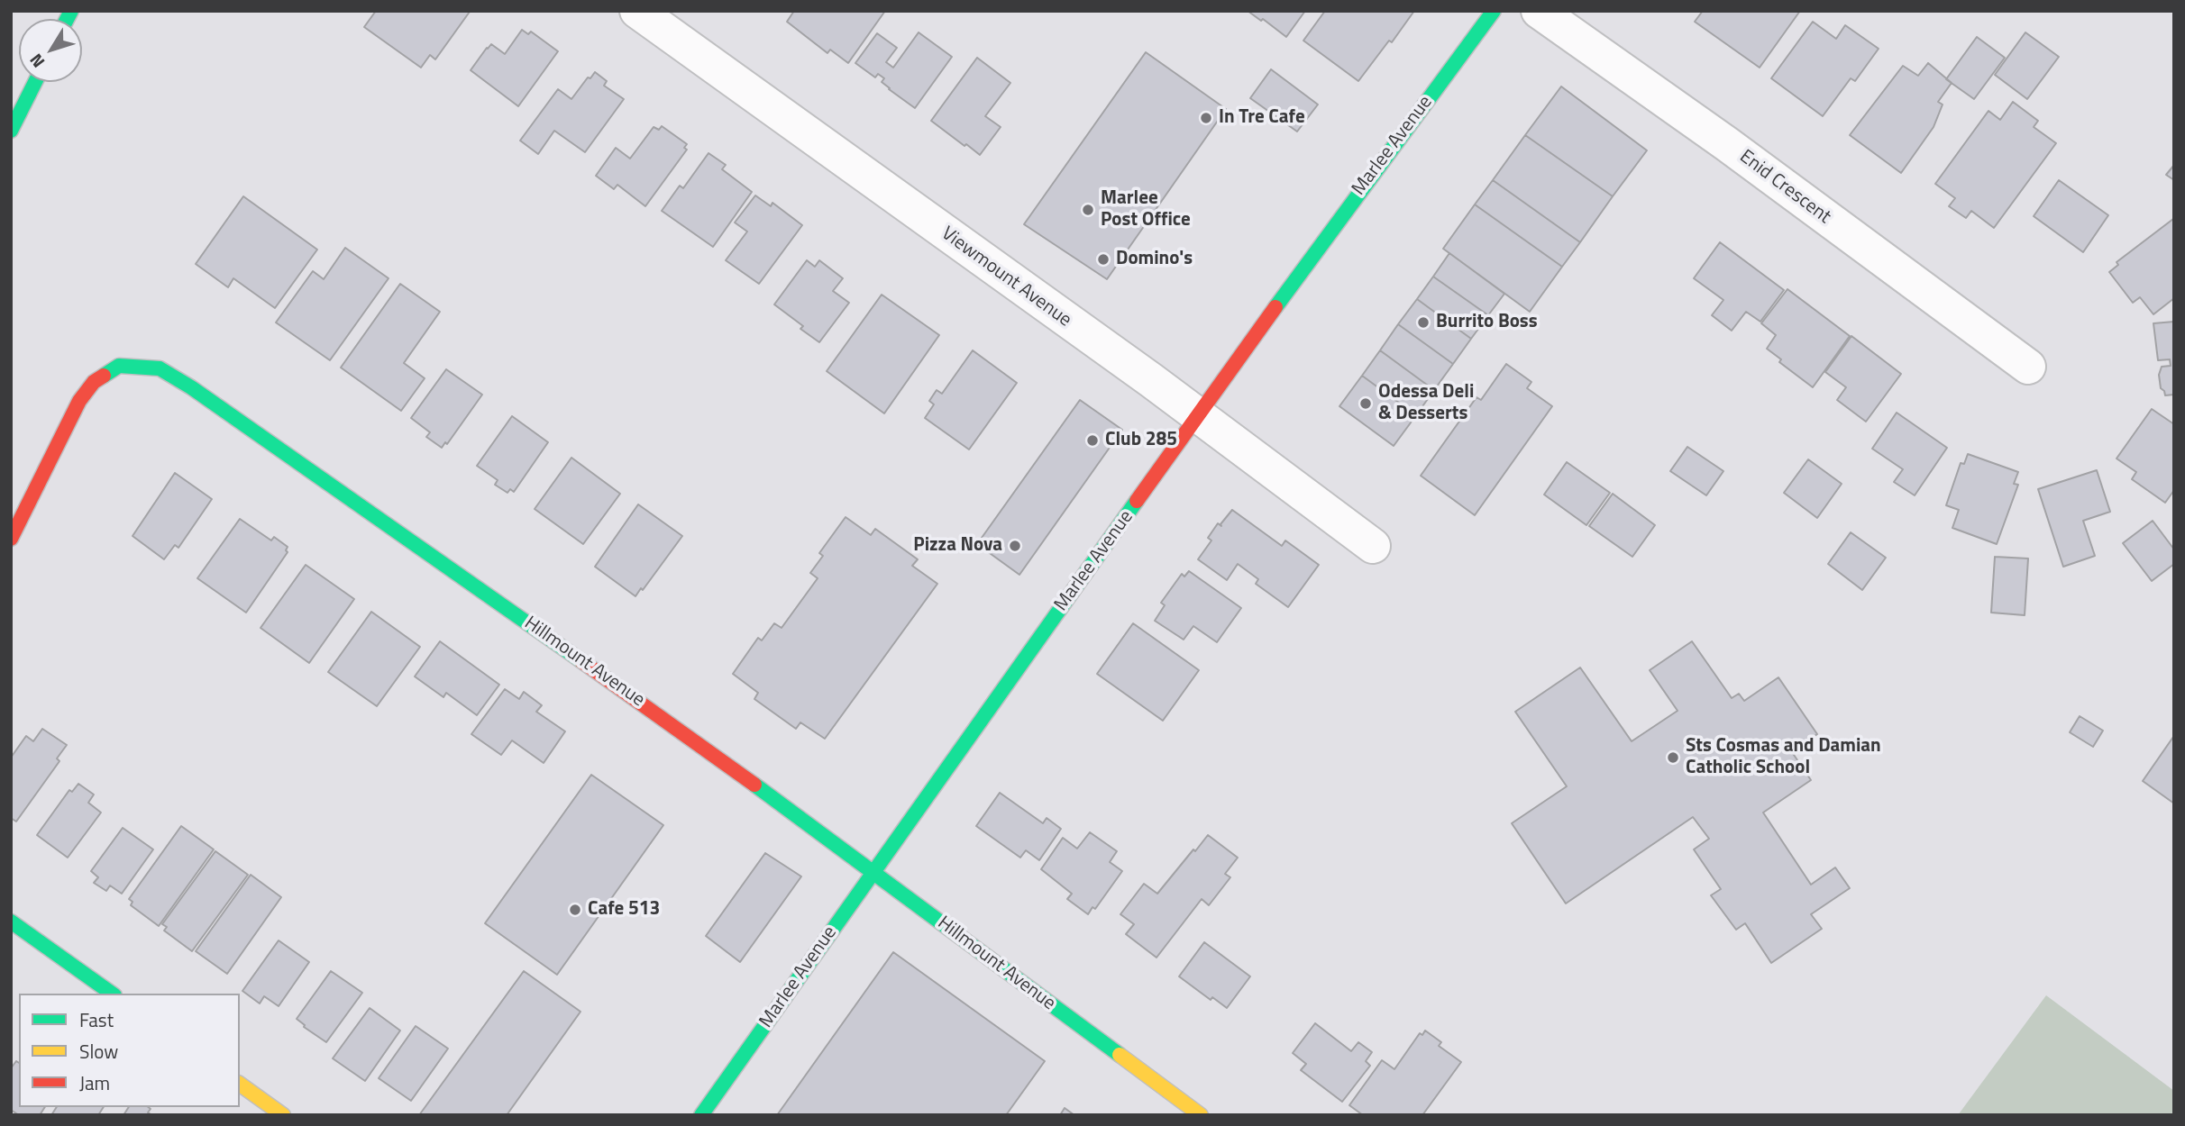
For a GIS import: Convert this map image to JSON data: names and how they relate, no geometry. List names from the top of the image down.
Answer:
{
  "streets": {
    "main road": ["Marlee Avenue", "Hillmount Avenue"],
    "street": ["Enid Crescent", "Viewmount Avenue"]
  },
  "crossings": [
    ["Marlee Avenue", "Viewmount Avenue"],
    ["Marlee Avenue", "Hillmount Avenue"]
  ],
  "places": [
    "In Tre Cafe",
    "Marlee Post Office",
    "Domino's",
    "Burrito Boss",
    "Odessa Deli & Desserts",
    "Club 285",
    "Pizza Nova",
    "Sts Cosmas and Damian Catholic School",
    "Cafe 513"
  ],
  "legend": ["Fast", "Slow", "Jam"],
  "north": "bottom left"
}
